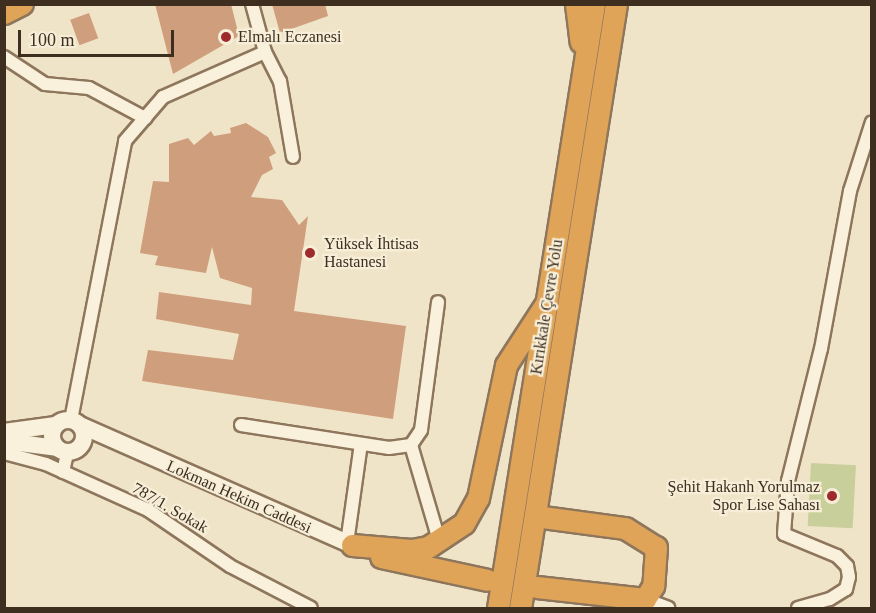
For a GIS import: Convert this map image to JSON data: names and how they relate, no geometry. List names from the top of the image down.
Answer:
{
  "streets": {
    "highway": ["Kırıkkale Çevre Yolu"],
    "street": ["Lokman Hekim Caddesi", "787/1. Sokak"]
  },
  "places": ["Elmalı Eczanesi", "Yüksek İhtisas Hastanesi", "Şehit Hakanh Yorulmaz Spor Lise Sahası"],
  "scale_bar": "100 m"
}
